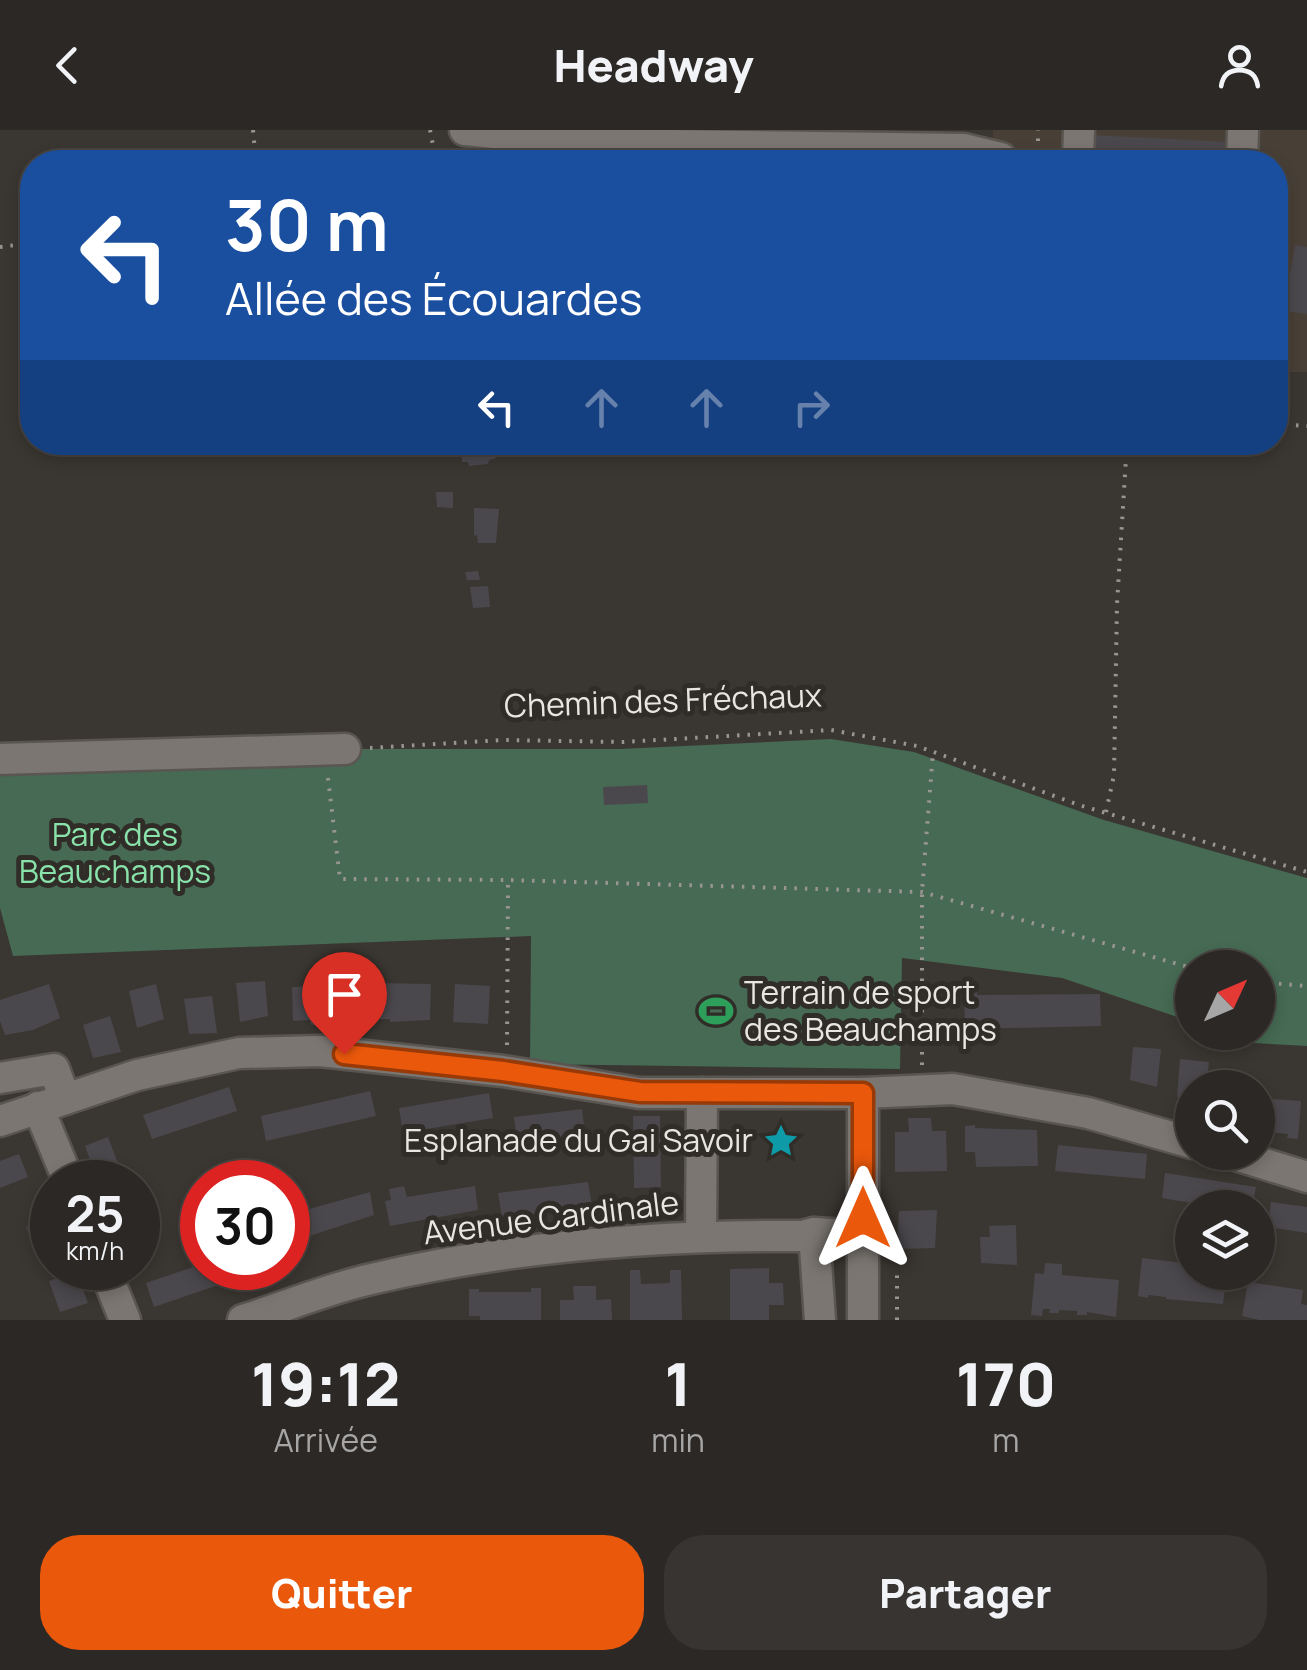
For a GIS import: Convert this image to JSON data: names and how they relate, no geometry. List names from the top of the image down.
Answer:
{
  "streets": {
    "street": ["Avenue Cardinale"],
    "path": ["Chemin des Fréchaux"]
  },
  "parks": ["Parc des Beauchamps"],
  "places": {
    "sports": ["Terrain de sport des Beauchamps"],
    "place": ["Esplanade du Gai Savoir"]
  },
  "north": "top right",
  "page": {
    "header": "Headway",
    "turn": ["30 m", "Allée des Écouardes"],
    "speed": "25 km/h",
    "limit": "30",
    "eta": [
      "19:12",
      "Arrivée",
      "1",
      "min",
      "170",
      "m"
    ],
    "buttons": ["Quitter", "Partager"]
  }
}
